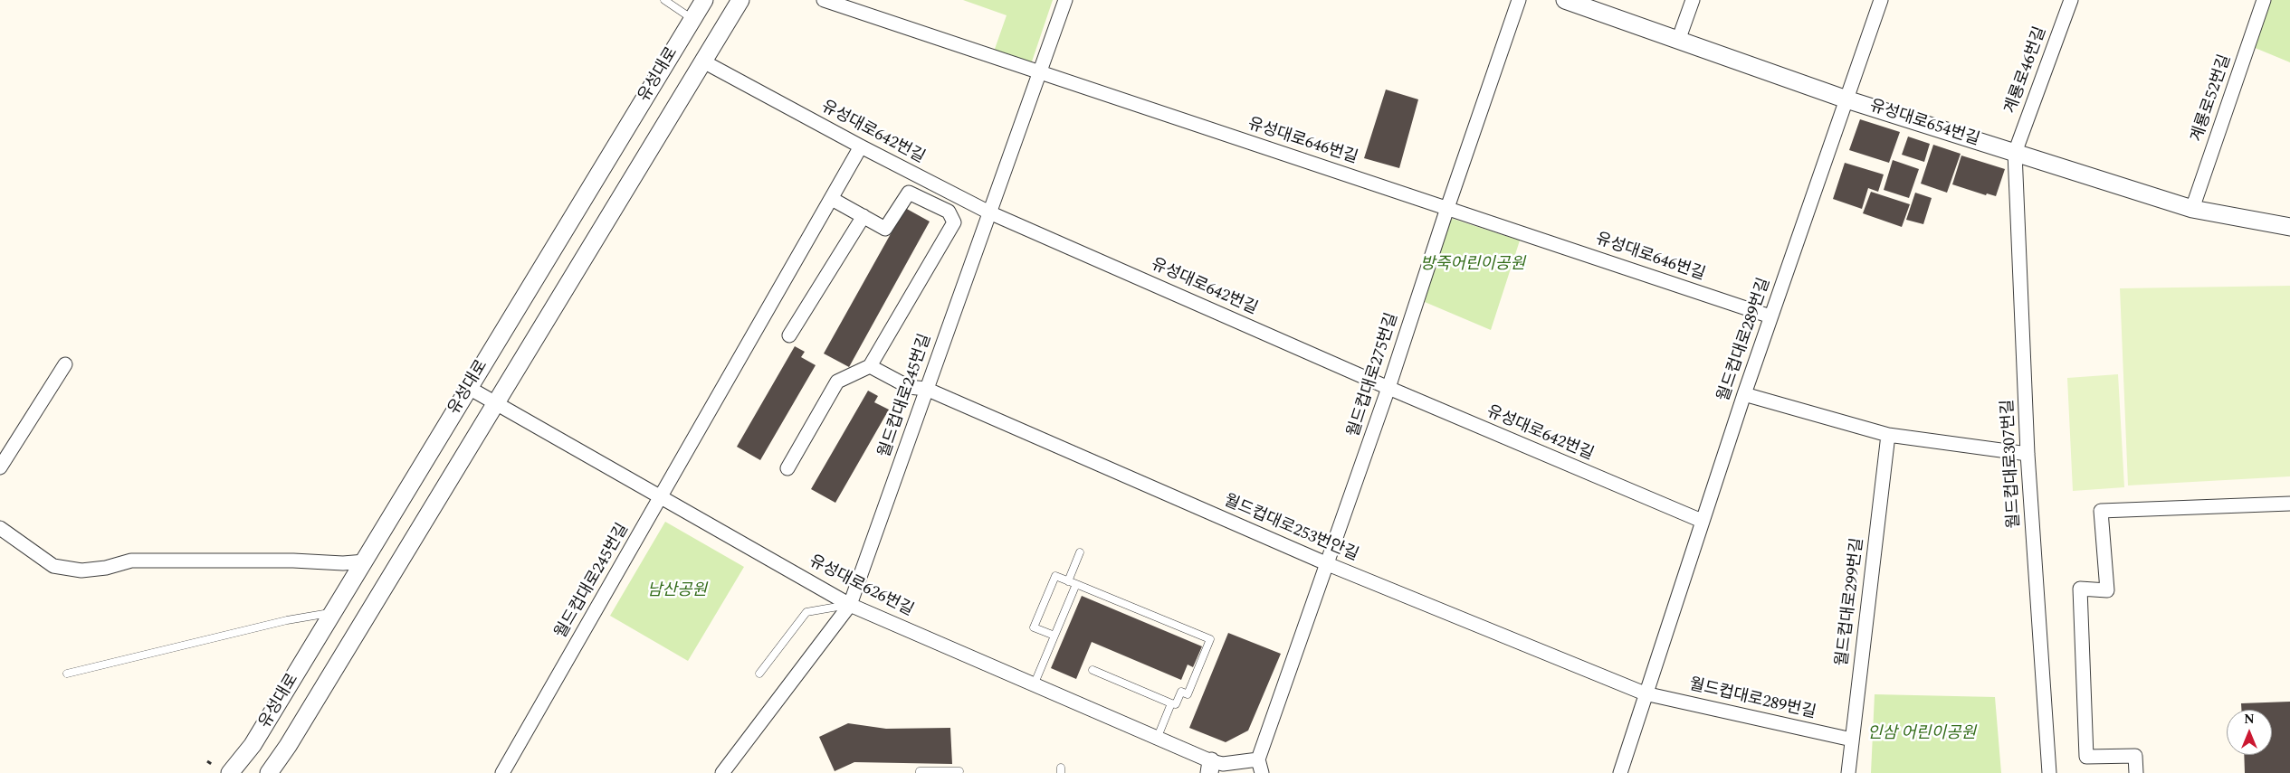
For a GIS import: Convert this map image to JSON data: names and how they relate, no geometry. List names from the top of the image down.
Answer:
{
  "streets": {
    "street": [
      "계룡로46번길",
      "유성대로",
      "계룡로52번길",
      "유성대로654번길",
      "유성대로642번길",
      "유성대로646번길",
      "월드컵대로289번길",
      "월드컵대로275번길",
      "월드컵대로245번길",
      "월드컵대로307번길",
      "월드컵대로253번안길",
      "유성대로626번길",
      "월드컵대로299번길"
    ]
  },
  "crossings": [
    ["계룡로46번길", "유성대로654번길"],
    ["계룡로46번길", "월드컵대로307번길"],
    ["유성대로", "유성대로642번길"],
    ["유성대로", "유성대로626번길"],
    ["계룡로52번길", "유성대로654번길"],
    ["유성대로654번길", "월드컵대로289번길"],
    ["유성대로654번길", "월드컵대로307번길"],
    ["유성대로642번길", "월드컵대로289번길"],
    ["유성대로642번길", "월드컵대로275번길"],
    ["유성대로642번길", "월드컵대로245번길"],
    ["유성대로646번길", "월드컵대로289번길"],
    ["유성대로646번길", "월드컵대로275번길"],
    ["유성대로646번길", "월드컵대로245번길"],
    ["월드컵대로289번길", "월드컵대로253번안길"],
    ["월드컵대로289번길", "월드컵대로299번길"],
    ["월드컵대로275번길", "월드컵대로253번안길"],
    ["월드컵대로275번길", "유성대로626번길"],
    ["월드컵대로245번길", "월드컵대로253번안길"],
    ["월드컵대로245번길", "유성대로626번길"]
  ],
  "parks": ["방죽어린이공원", "남산공원", "인삼 어린이공원"],
  "north": "top"
}
